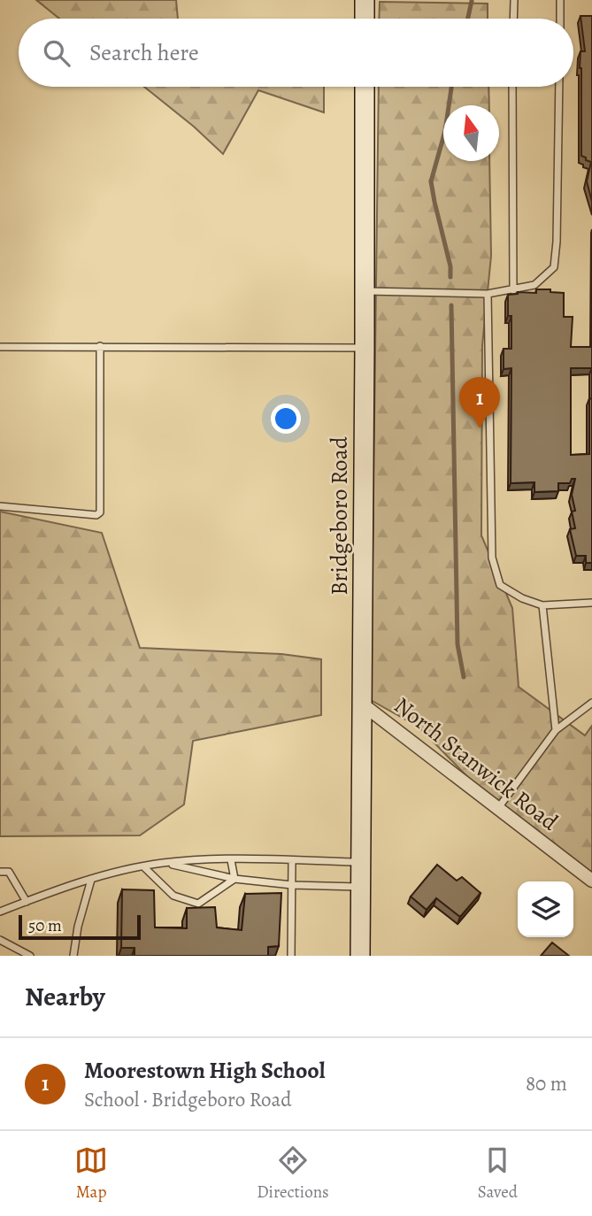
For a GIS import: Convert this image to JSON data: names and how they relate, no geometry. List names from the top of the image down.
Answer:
{
  "streets": {
    "main road": ["Bridgeboro Road"],
    "street": ["North Stanwick Road"]
  },
  "crossings": [
    ["Bridgeboro Road", "North Stanwick Road"]
  ],
  "scale_bar": "50 m",
  "north": "top",
  "page": {
    "search": "Search here",
    "pins": "1",
    "scale": "50 m",
    "heading": "Nearby",
    "list": [
      {
        "mark": "1",
        "name": "Moorestown High School",
        "note": "School · Bridgeboro Road",
        "value": "80 m"
      }
    ],
    "nav": ["Map", "Directions", "Saved"]
  }
}
